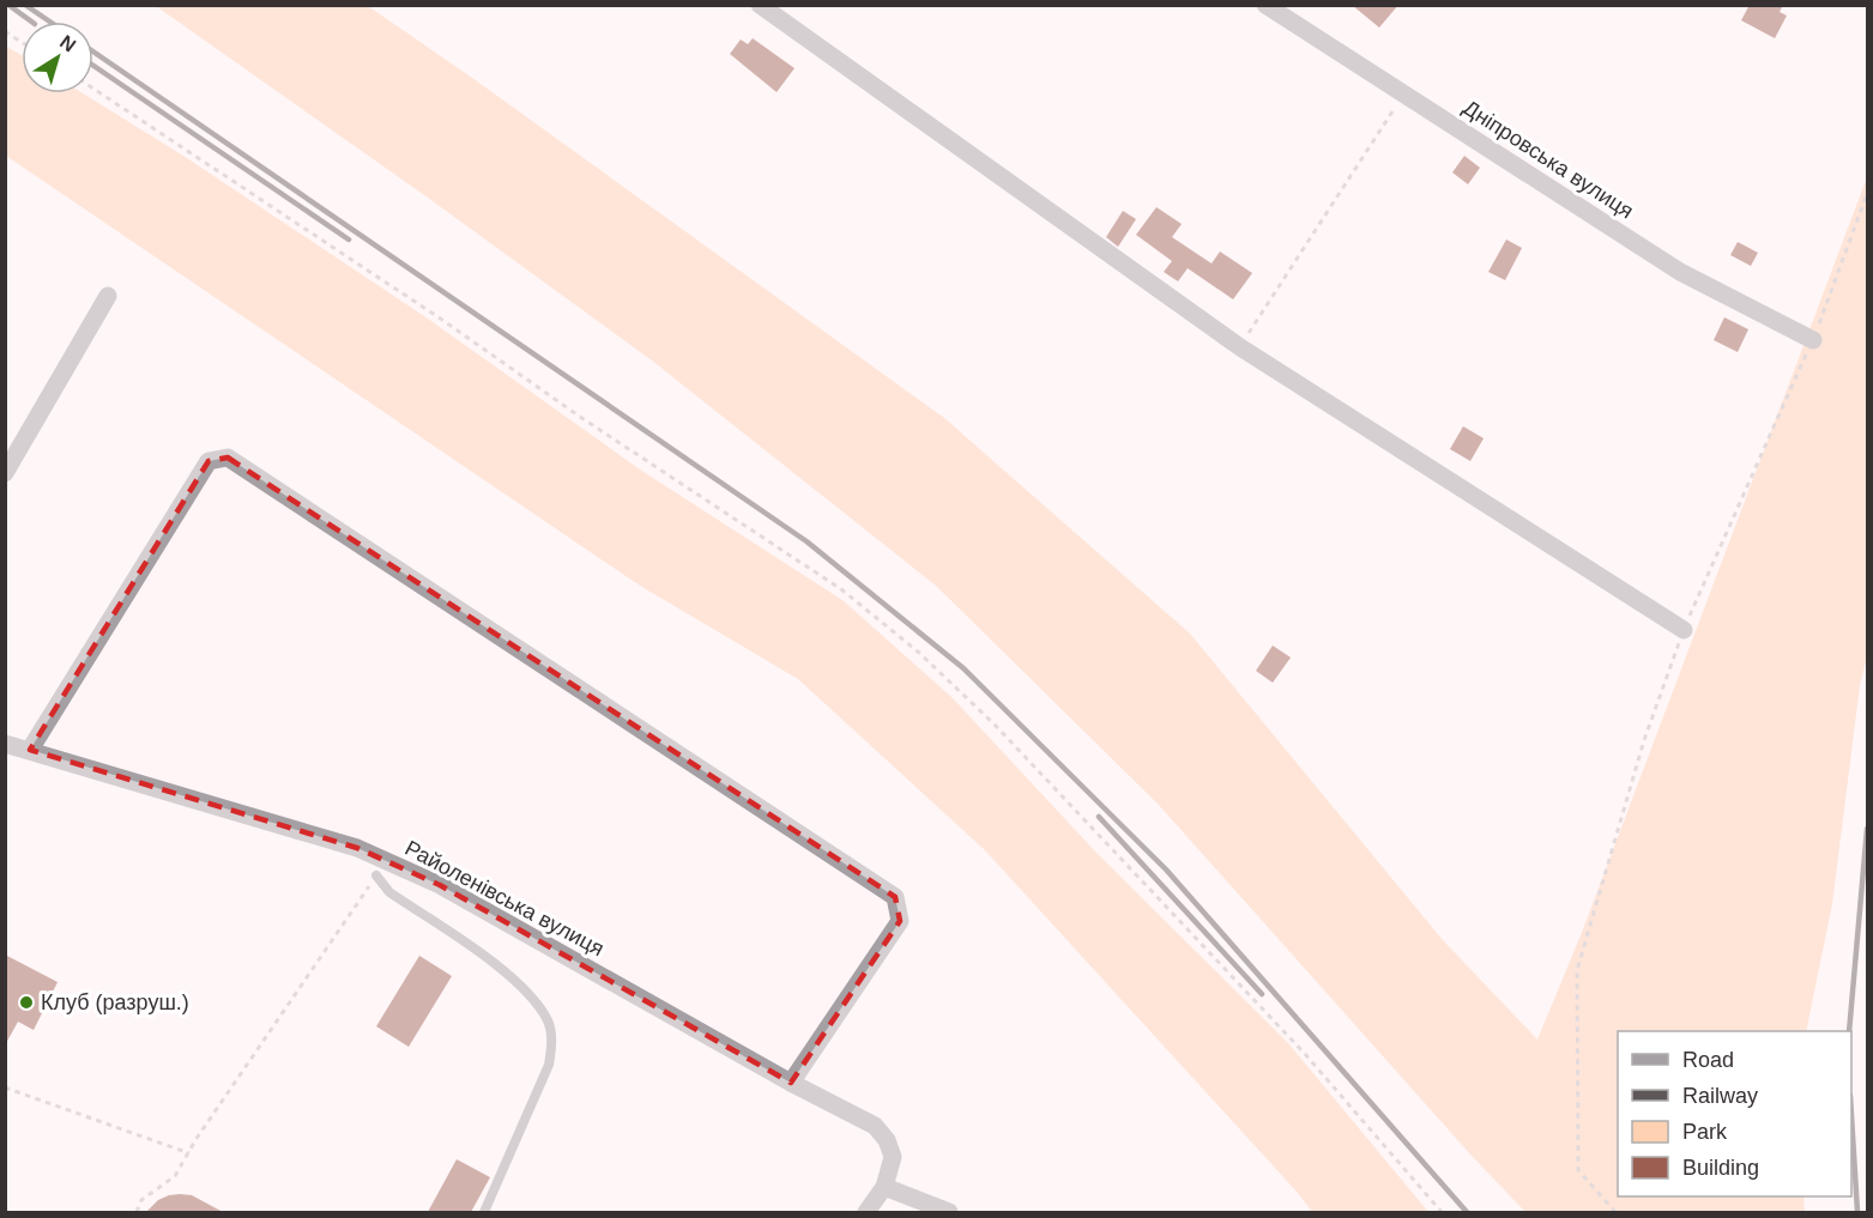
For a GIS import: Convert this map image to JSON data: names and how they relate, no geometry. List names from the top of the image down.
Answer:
{
  "streets": {
    "street": ["Дніпровська вулиця", "Райоленівська вулиця"]
  },
  "places": ["Клуб (разруш.)"],
  "legend": [
    "Road",
    "Railway",
    "Park",
    "Building"
  ],
  "north": "top right"
}
